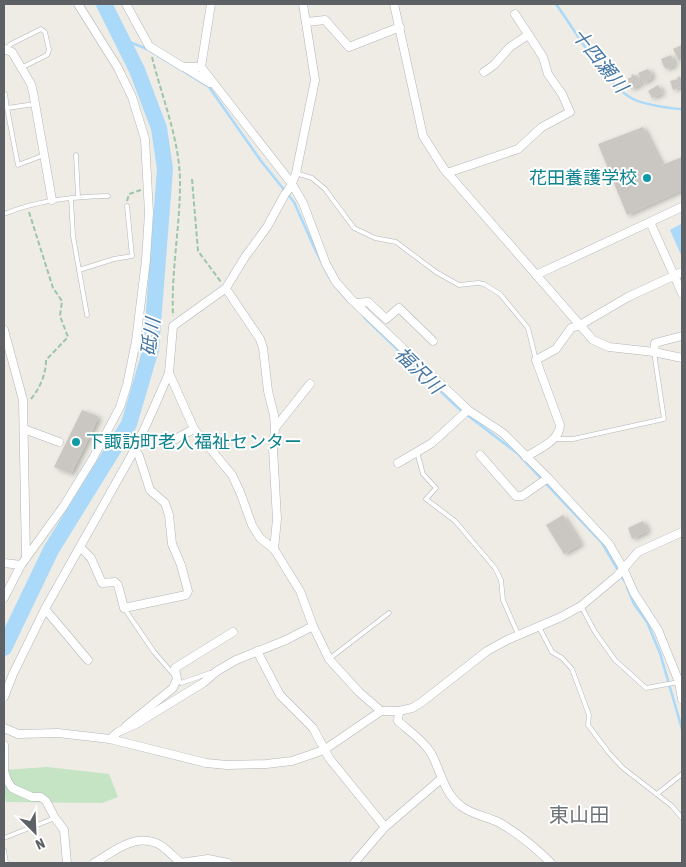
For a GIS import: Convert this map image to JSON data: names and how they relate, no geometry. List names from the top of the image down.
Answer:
{
  "districts": ["東山田"],
  "water": ["十四瀬川", "砥川", "福沢川"],
  "places": ["花田養護学校", "下諏訪町老人福祉センター"],
  "north": "bottom right"
}
